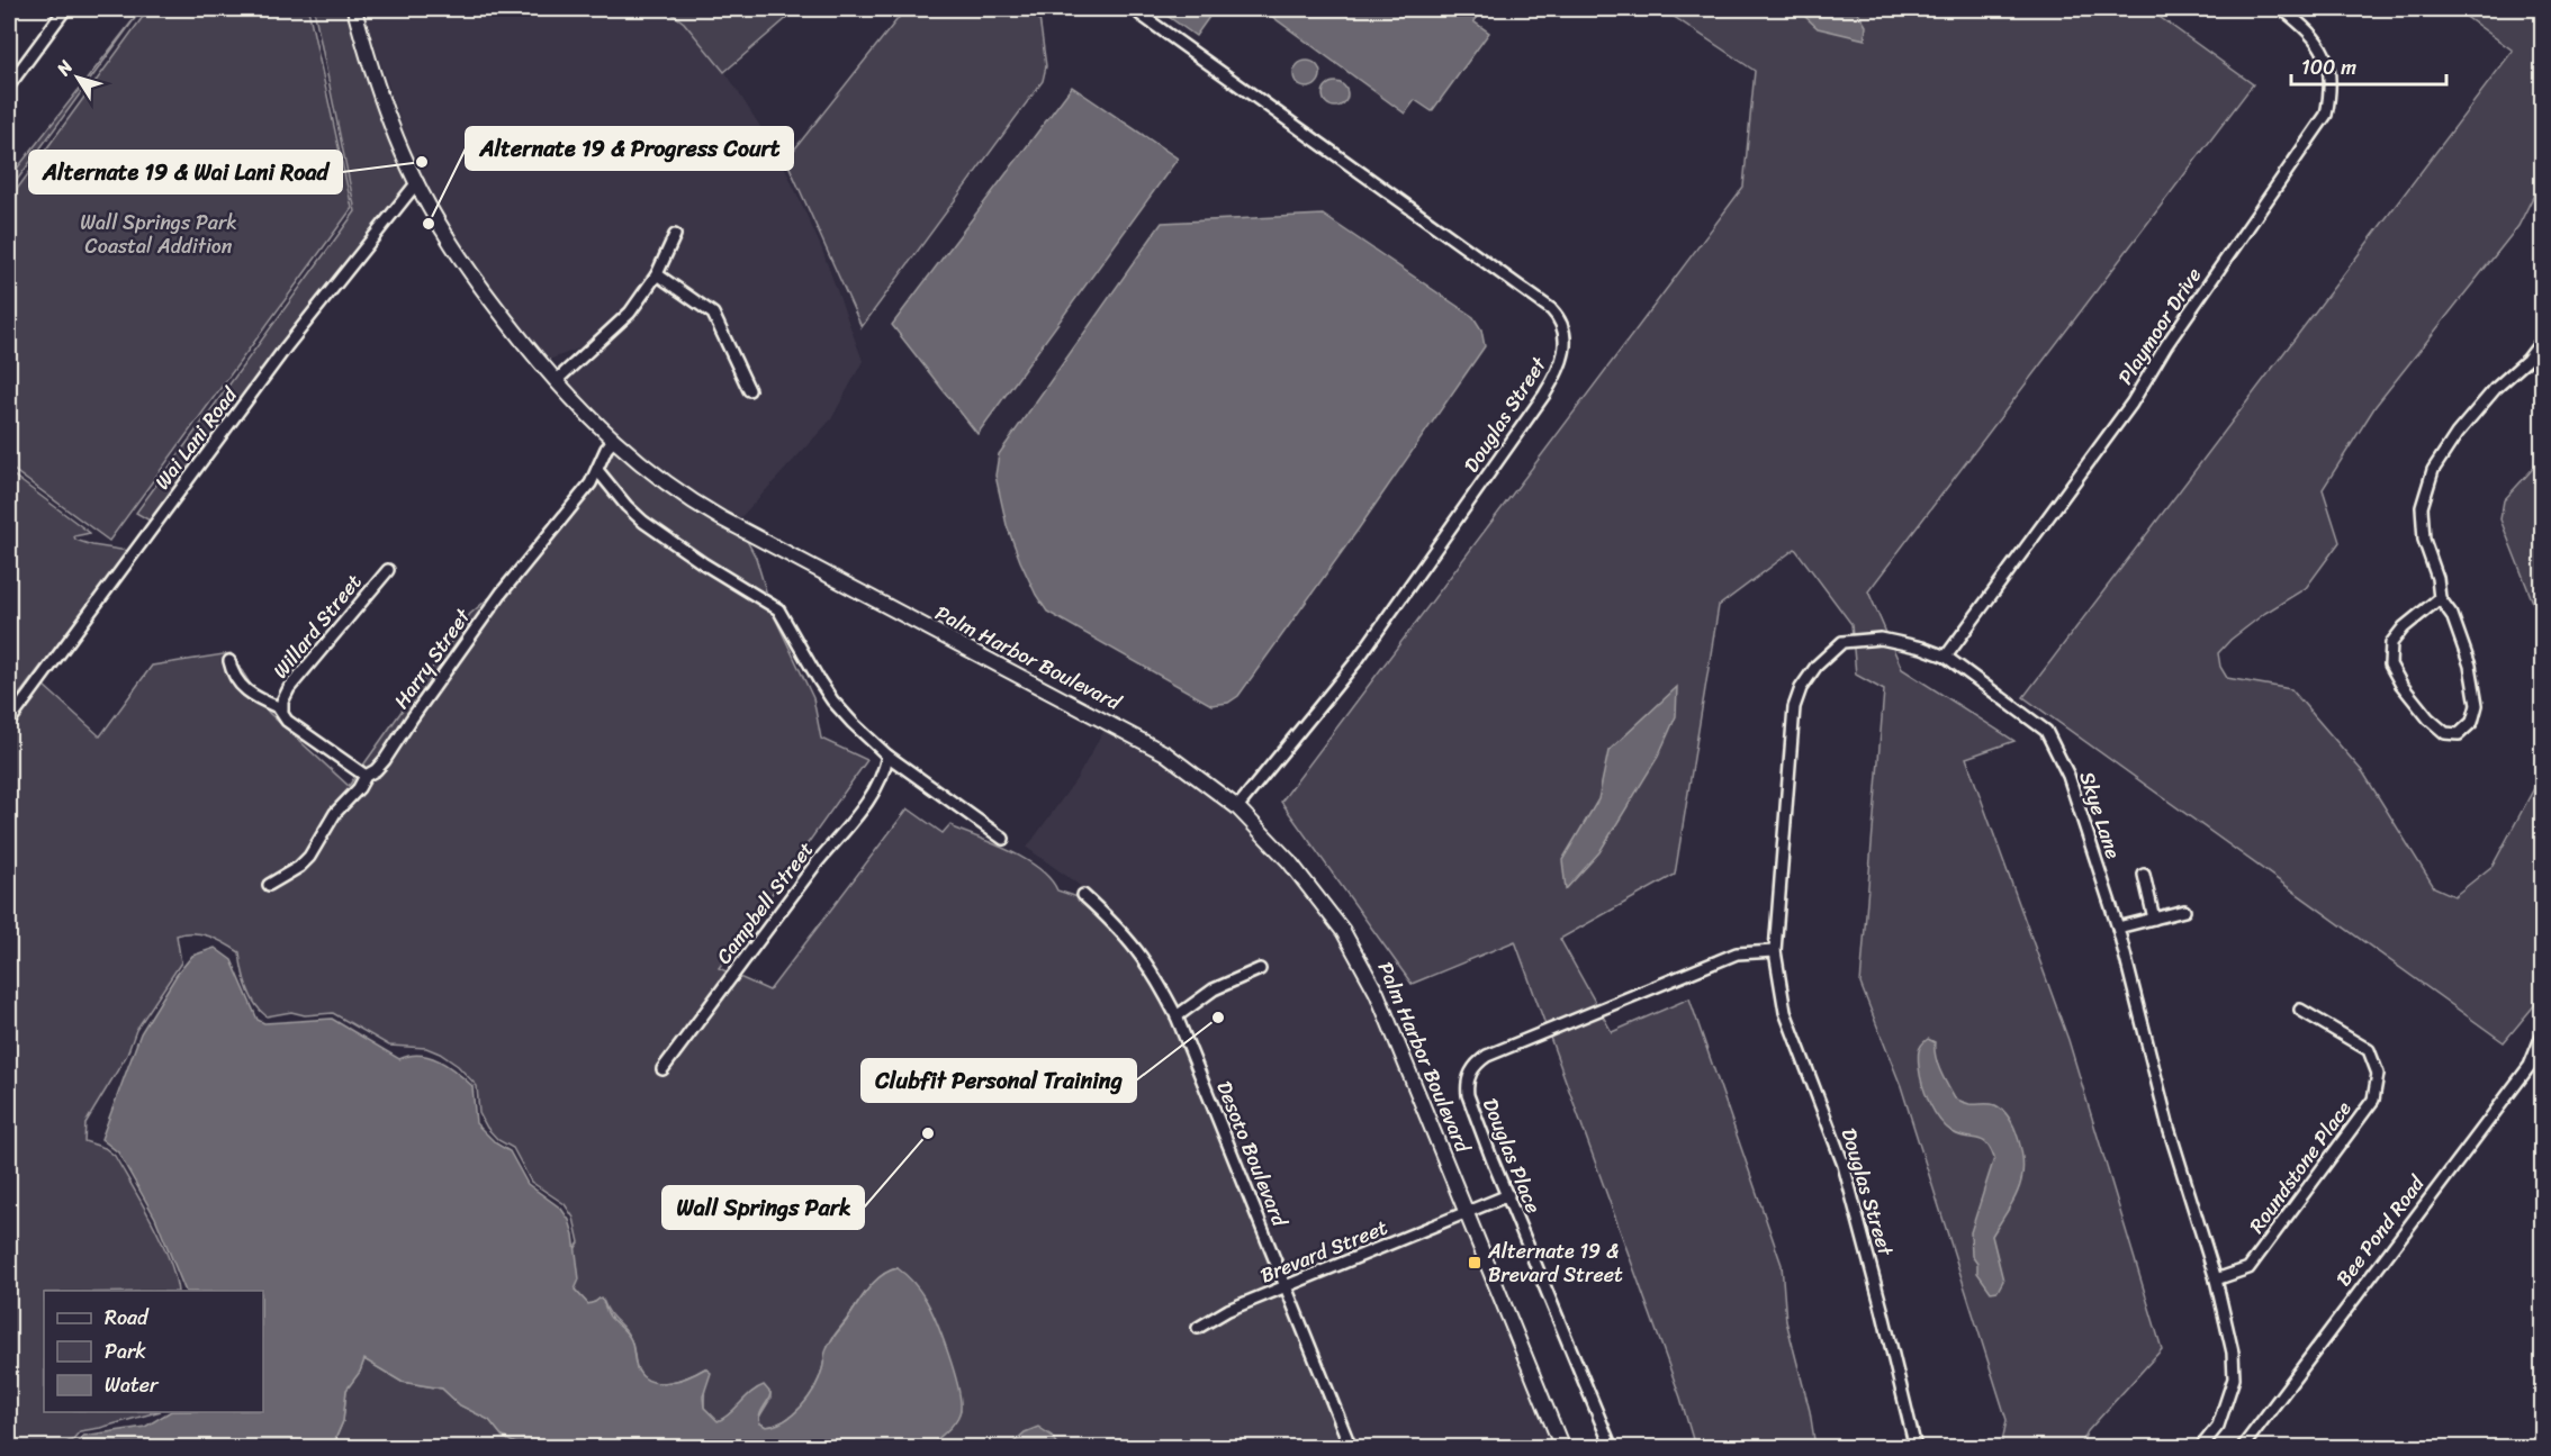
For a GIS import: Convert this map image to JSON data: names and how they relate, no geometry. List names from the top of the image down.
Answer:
{
  "streets": {
    "main road": ["Palm Harbor Boulevard"],
    "street": [
      "Playmoor Drive",
      "Douglas Street",
      "Wai Lani Road",
      "Willard Street",
      "Harry Street",
      "Skye Lane",
      "Campbell Street",
      "Desoto Boulevard",
      "Douglas Place",
      "Roundstone Place",
      "Bee Pond Road",
      "Brevard Street"
    ]
  },
  "crossings": [
    ["Playmoor Drive", "Skye Lane"],
    ["Douglas Street", "Palm Harbor Boulevard"],
    ["Douglas Street", "Skye Lane"],
    ["Douglas Street", "Douglas Place"],
    ["Wai Lani Road", "Palm Harbor Boulevard"],
    ["Palm Harbor Boulevard", "Harry Street"],
    ["Palm Harbor Boulevard", "Brevard Street"],
    ["Skye Lane", "Douglas Place"],
    ["Skye Lane", "Roundstone Place"],
    ["Desoto Boulevard", "Brevard Street"],
    ["Douglas Place", "Brevard Street"]
  ],
  "parks": ["Wall Springs Park Coastal Addition"],
  "places": {
    "other": [
      "Alternate 19 & Wai Lani Road",
      "Alternate 19 & Progress Court",
      "Clubfit Personal Training",
      "Wall Springs Park"
    ],
    "transit": ["Alternate 19 & Brevard Street"]
  },
  "legend": ["Road", "Park", "Water"],
  "scale_bar": "100 m",
  "north": "top left"
}
